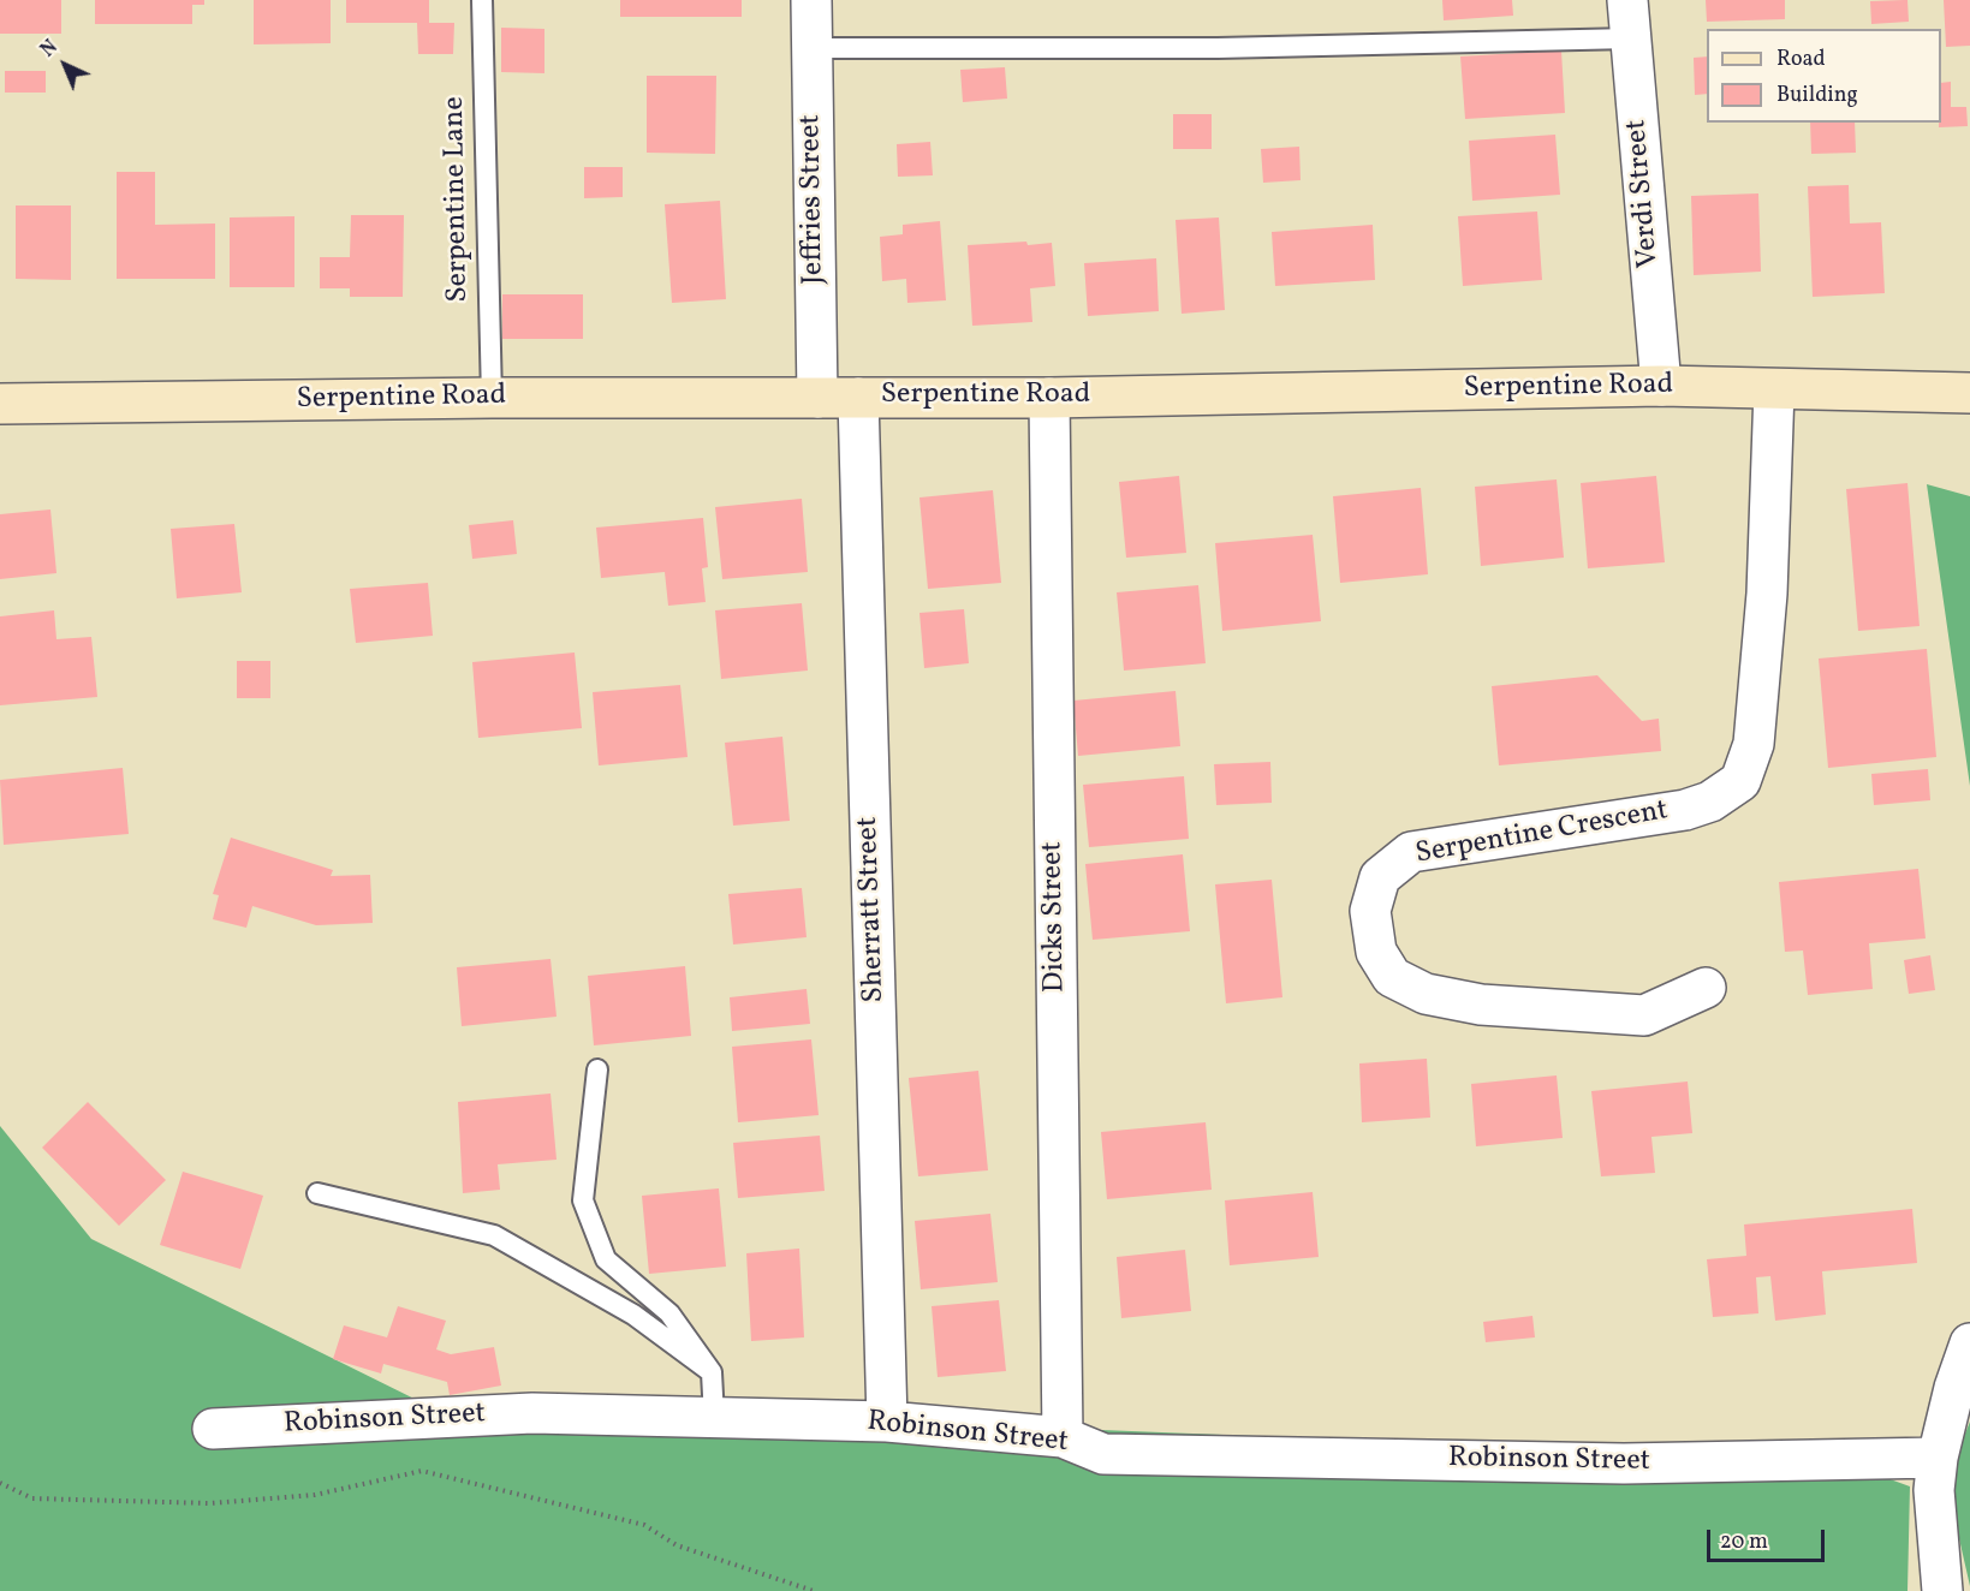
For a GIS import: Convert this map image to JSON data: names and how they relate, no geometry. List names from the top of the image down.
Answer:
{
  "streets": {
    "street": [
      "Verdi Street",
      "Jeffries Street",
      "Serpentine Road",
      "Serpentine Crescent",
      "Sherratt Street",
      "Dicks Street",
      "Robinson Street"
    ],
    "lane": ["Serpentine Lane"]
  },
  "crossings": [
    ["Verdi Street", "Serpentine Road"],
    ["Serpentine Lane", "Serpentine Road"],
    ["Jeffries Street", "Serpentine Road"],
    ["Serpentine Road", "Serpentine Crescent"],
    ["Serpentine Road", "Sherratt Street"],
    ["Serpentine Road", "Dicks Street"],
    ["Sherratt Street", "Robinson Street"],
    ["Dicks Street", "Robinson Street"]
  ],
  "legend": ["Road", "Building"],
  "scale_bar": "20 m",
  "north": "top left"
}
